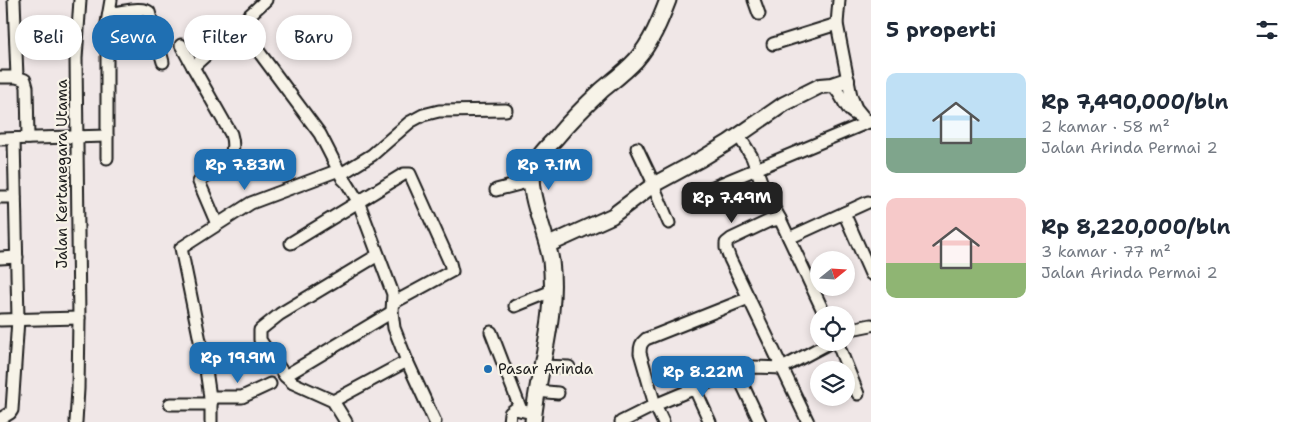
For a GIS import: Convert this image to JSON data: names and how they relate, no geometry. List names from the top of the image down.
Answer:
{
  "streets": {
    "street": ["Jalan Kertanegara Utama"]
  },
  "places": ["Pasar Arinda"],
  "north": "right",
  "page": {
    "heading": "5 properti",
    "chip": [
      "Beli",
      "Sewa",
      "Filter",
      "Baru"
    ],
    "list": [
      {
        "name": "Rp 7,490,000/bln",
        "note": "2 kamar · 58 m² · Jalan Arinda Permai 2"
      },
      {
        "name": "Rp 8,220,000/bln",
        "note": "3 kamar · 77 m² · Jalan Arinda Permai 2"
      }
    ],
    "price": [
      "Rp 7.83M",
      "Rp 7.1M",
      "Rp 7.49M",
      "Rp 19.9M",
      "Rp 8.22M"
    ]
  }
}
